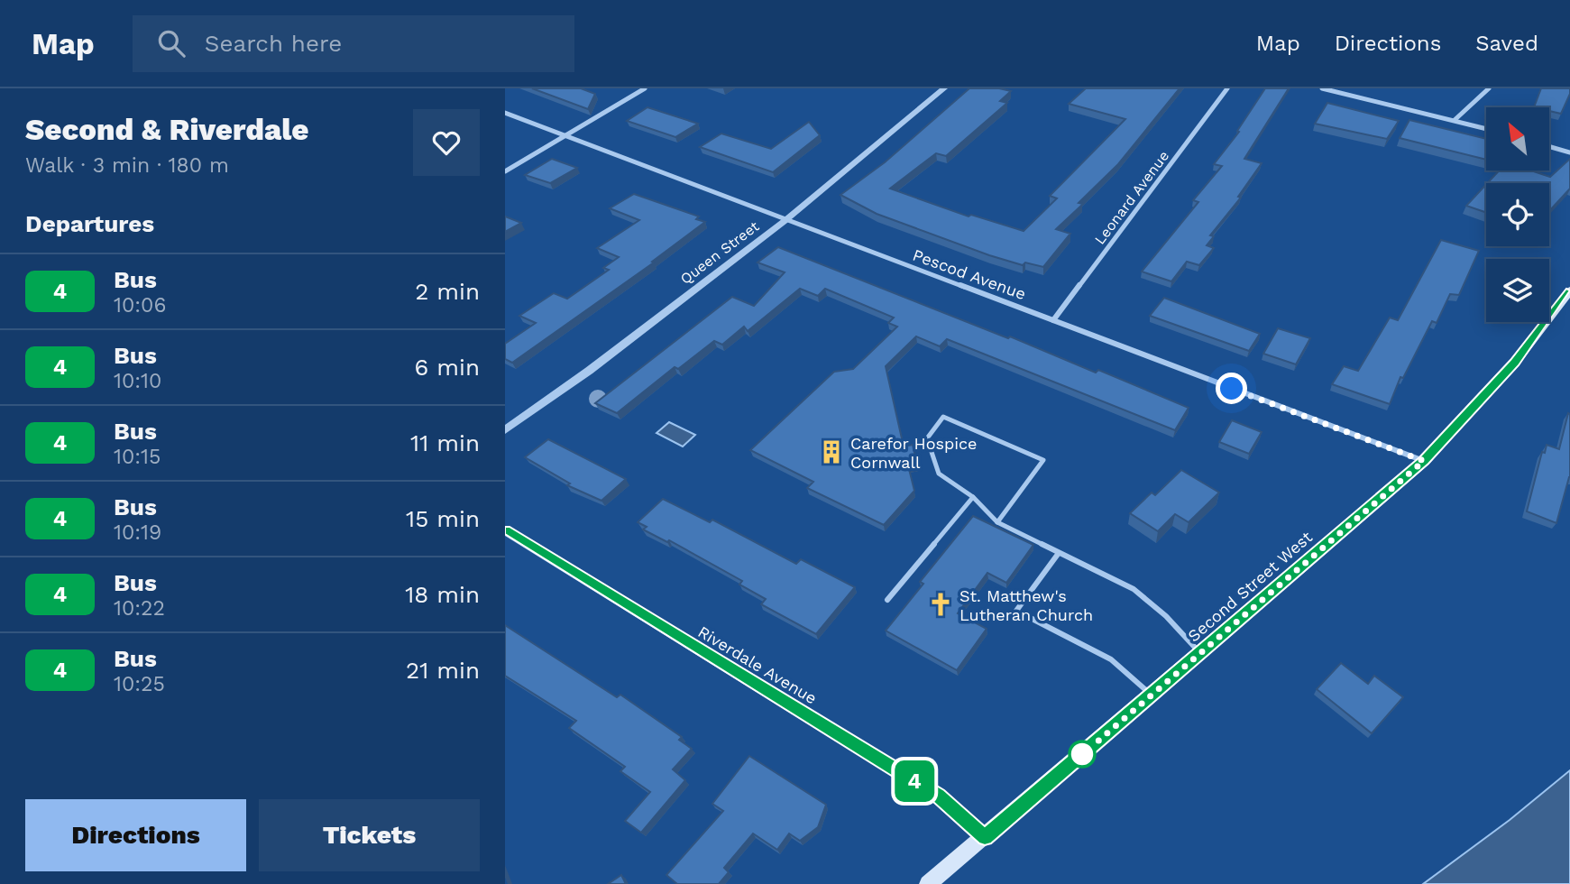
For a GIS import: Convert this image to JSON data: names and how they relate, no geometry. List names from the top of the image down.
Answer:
{
  "streets": {
    "main road": ["Second Street West"],
    "street": [
      "Leonard Avenue",
      "Queen Street",
      "Pescod Avenue",
      "Riverdale Avenue"
    ]
  },
  "crossings": [
    ["Leonard Avenue", "Pescod Avenue"],
    ["Queen Street", "Pescod Avenue"],
    ["Pescod Avenue", "Second Street West"],
    ["Second Street West", "Riverdale Avenue"]
  ],
  "places": {
    "building": ["Carefor Hospice Cornwall"],
    "church": ["St. Matthew's Lutheran Church"]
  },
  "lines": ["bus line 4"],
  "north": "top left",
  "page": {
    "header": "Map",
    "search": "Search here",
    "nav": ["Map", "Directions", "Saved"],
    "heading": [
      ["Second & Riverdale", "Walk · 3 min · 180 m"],
      "Departures"
    ],
    "on_map": "4",
    "list": [
      {
        "mark": "4",
        "name": "Bus",
        "note": "10:06",
        "value": "2 min"
      },
      {
        "mark": "4",
        "name": "Bus",
        "note": "10:10",
        "value": "6 min"
      },
      {
        "mark": "4",
        "name": "Bus",
        "note": "10:15",
        "value": "11 min"
      },
      {
        "mark": "4",
        "name": "Bus",
        "note": "10:19",
        "value": "15 min"
      },
      {
        "mark": "4",
        "name": "Bus",
        "note": "10:22",
        "value": "18 min"
      },
      {
        "mark": "4",
        "name": "Bus",
        "note": "10:25",
        "value": "21 min"
      }
    ],
    "buttons": ["Directions", "Tickets"]
  }
}
